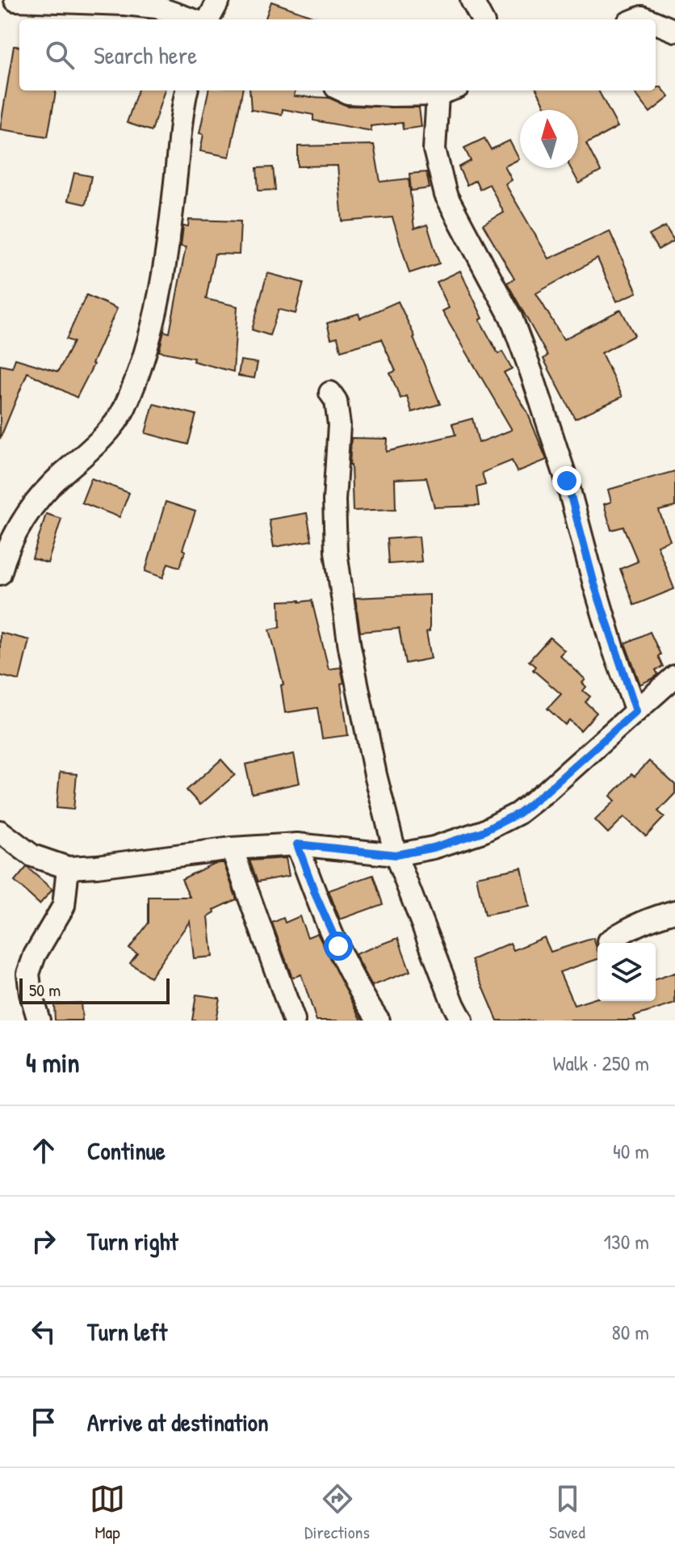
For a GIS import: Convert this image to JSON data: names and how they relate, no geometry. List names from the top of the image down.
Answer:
{
  "scale_bar": "50 m",
  "north": "top",
  "page": {
    "search": "Search here",
    "scale": "50 m",
    "heading": ["4 min", "Walk · 250 m"],
    "list": [
      ["Continue", "40 m"],
      ["Turn right", "130 m"],
      ["Turn left", "80 m"],
      "Arrive at destination"
    ],
    "nav": ["Map", "Directions", "Saved"]
  }
}
